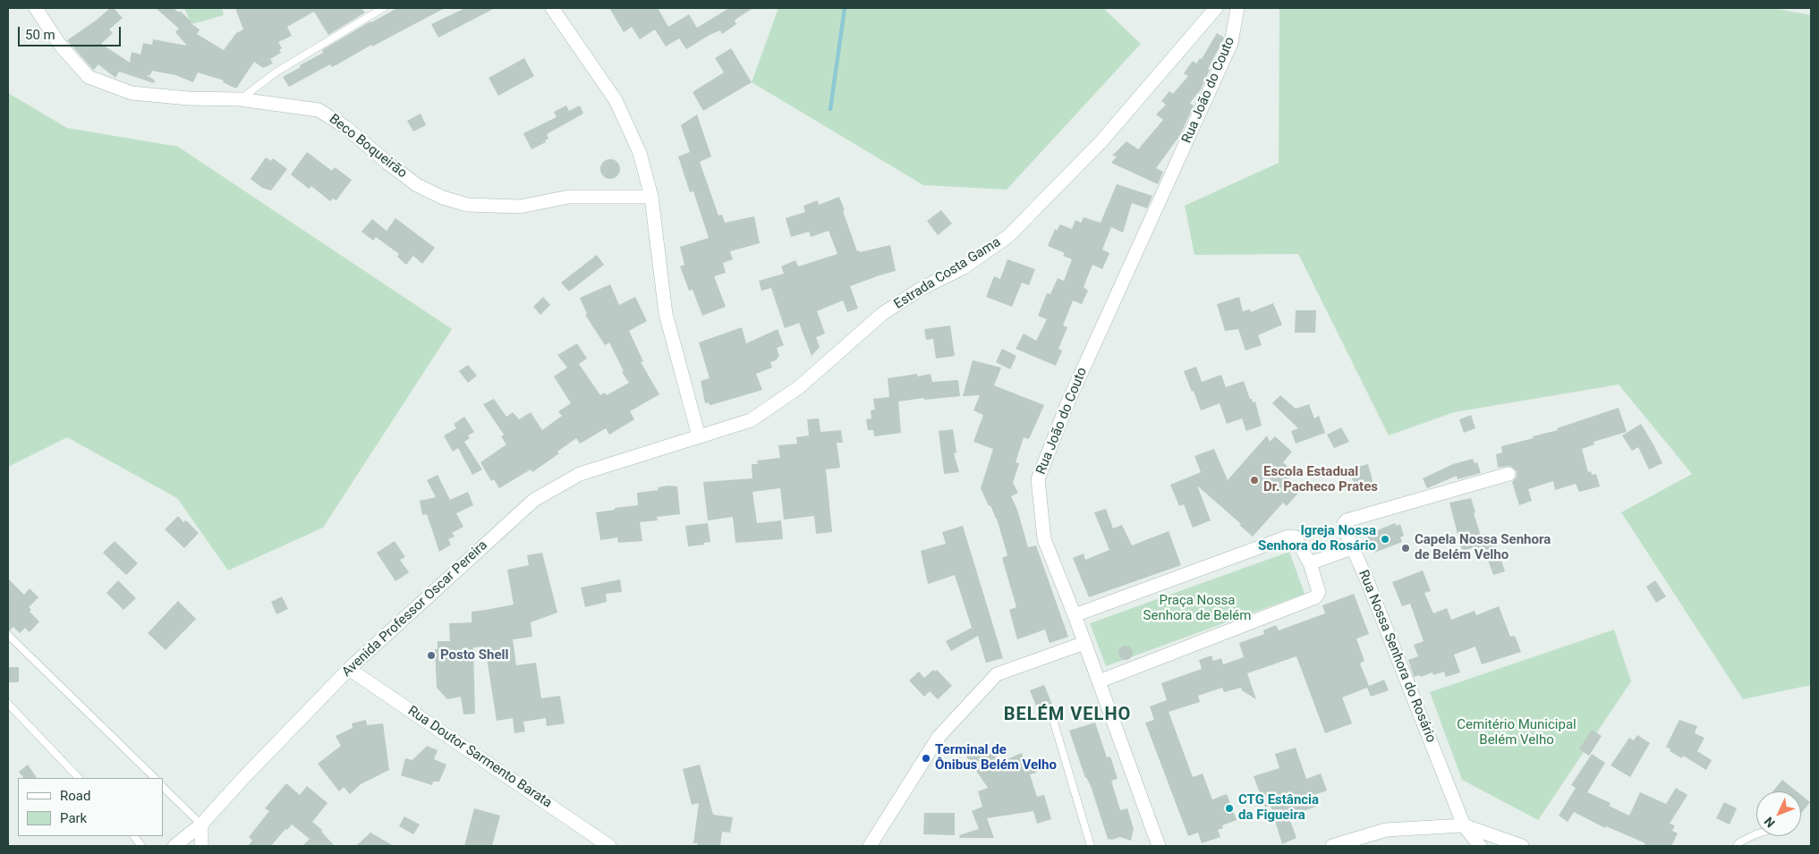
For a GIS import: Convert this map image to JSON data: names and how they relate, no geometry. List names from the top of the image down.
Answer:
{
  "streets": {
    "street": [
      "Rua João do Couto",
      "Beco Boqueirão",
      "Estrada Costa Gama",
      "Avenida Professor Oscar Pereira",
      "Rua Nossa Senhora do Rosário",
      "Rua Doutor Sarmento Barata"
    ]
  },
  "crossings": [
    ["Estrada Costa Gama", "Avenida Professor Oscar Pereira"],
    ["Avenida Professor Oscar Pereira", "Rua Doutor Sarmento Barata"]
  ],
  "districts": ["BELÉM VELHO"],
  "parks": ["Praça Nossa Senhora de Belém", "Cemitério Municipal Belém Velho"],
  "places": [
    "Escola Estadual Dr. Pacheco Prates",
    "Igreja Nossa Senhora do Rosário",
    "Capela Nossa Senhora de Belém Velho",
    "Posto Shell",
    "Terminal de Ônibus Belém Velho",
    "CTG Estância da Figueira"
  ],
  "legend": ["Road", "Park"],
  "scale_bar": "50 m",
  "north": "bottom left"
}
